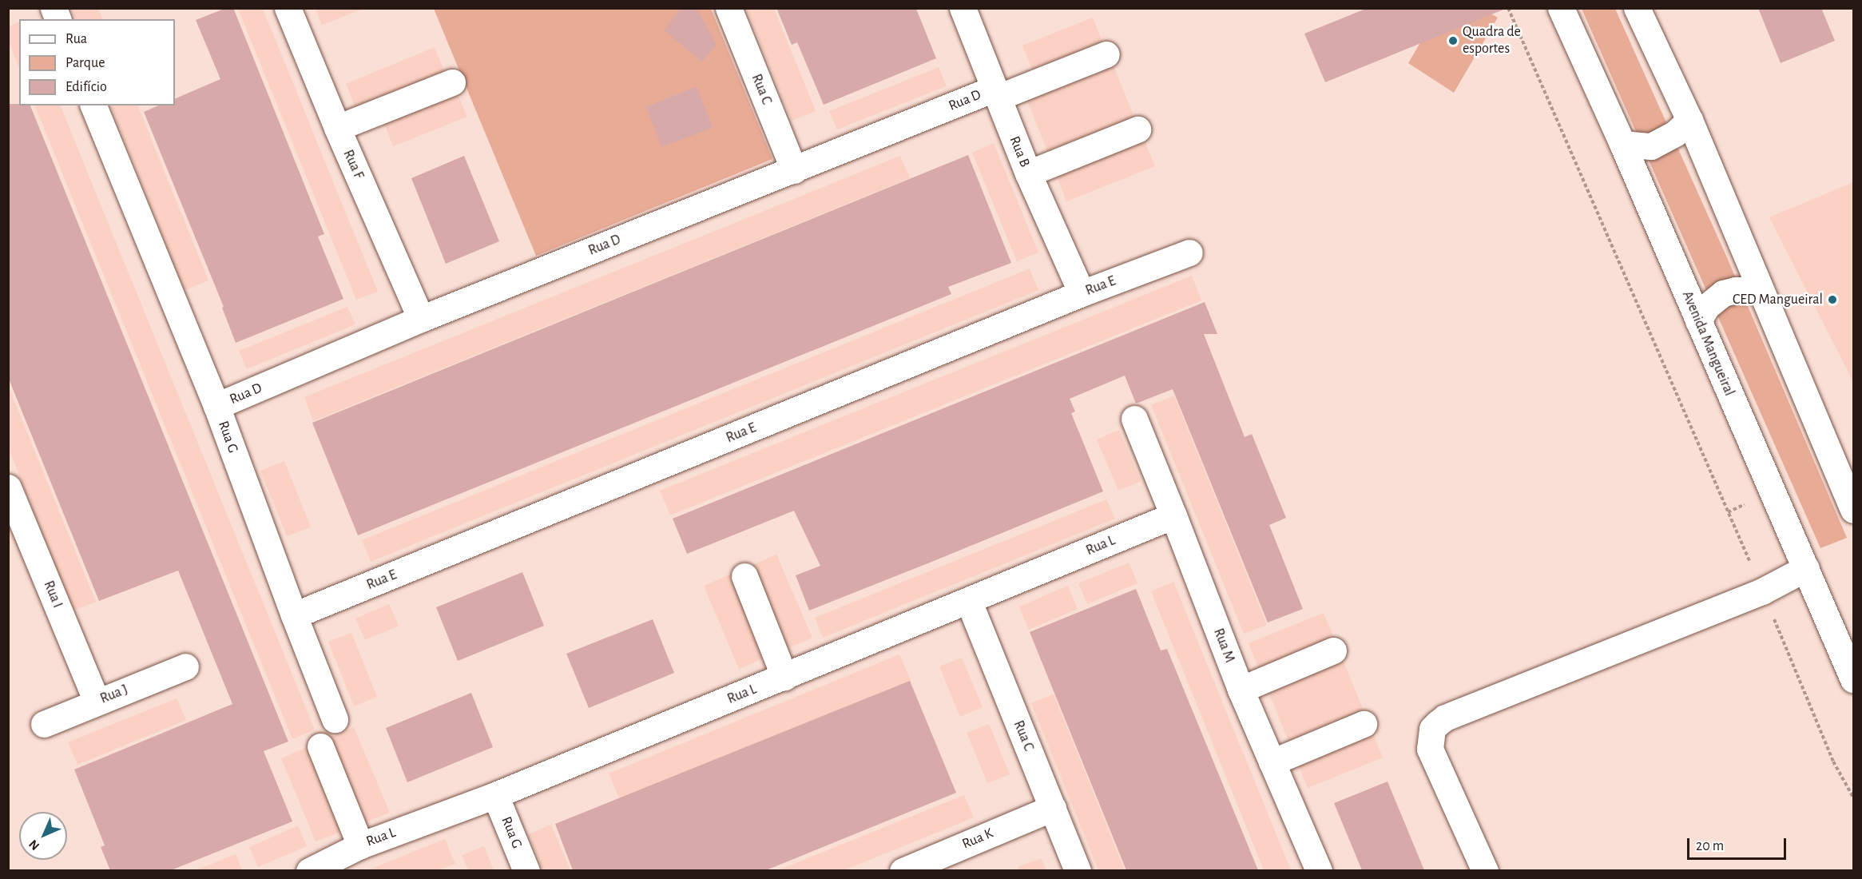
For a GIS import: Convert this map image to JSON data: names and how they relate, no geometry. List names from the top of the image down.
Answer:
{
  "streets": {
    "street": [
      "Rua C",
      "Rua D",
      "Rua B",
      "Rua F",
      "Rua E",
      "Avenida Mangueiral",
      "Rua G",
      "Rua L",
      "Rua I",
      "Rua M",
      "Rua J",
      "Rua K"
    ]
  },
  "crossings": [
    ["Rua C", "Rua D"],
    ["Rua C", "Rua L"],
    ["Rua C", "Rua K"],
    ["Rua D", "Rua B"],
    ["Rua D", "Rua F"],
    ["Rua D", "Rua G"],
    ["Rua B", "Rua E"],
    ["Rua E", "Rua G"],
    ["Rua G", "Rua L"],
    ["Rua L", "Rua M"],
    ["Rua I", "Rua J"]
  ],
  "places": ["Quadra de esportes", "CED Mangueiral"],
  "legend": ["Rua", "Parque", "Edifício"],
  "scale_bar": "20 m",
  "north": "bottom left"
}
